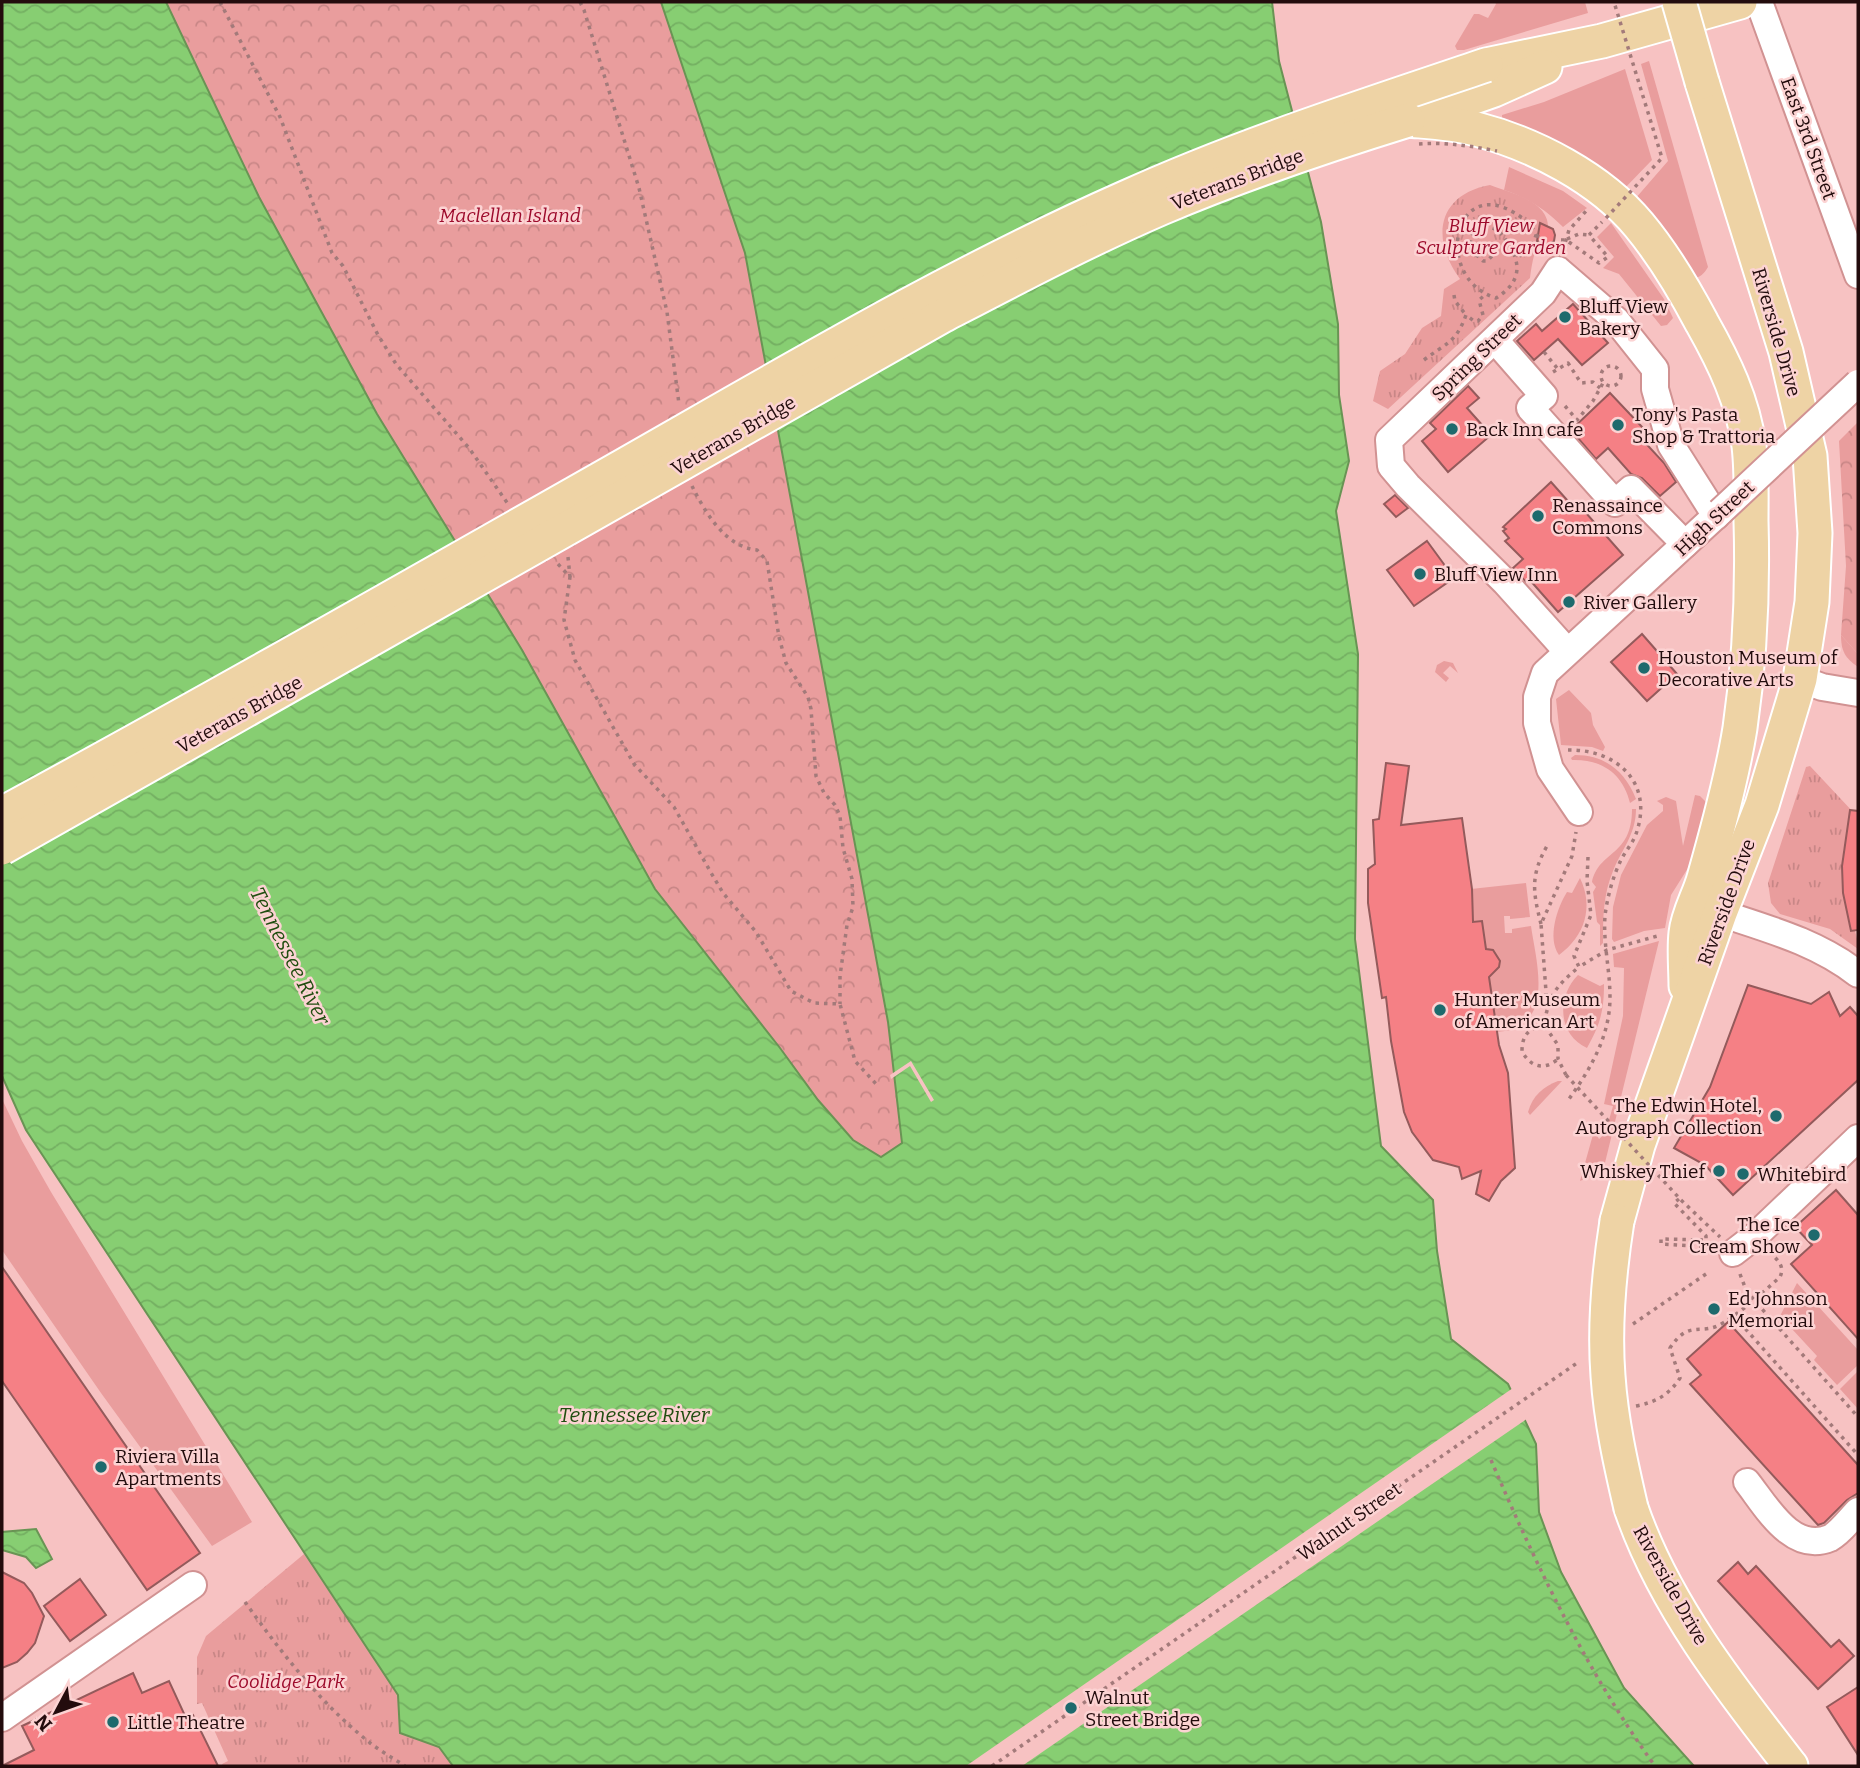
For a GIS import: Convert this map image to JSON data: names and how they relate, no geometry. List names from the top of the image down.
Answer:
{
  "streets": {
    "main road": ["Veterans Bridge", "Riverside Drive"],
    "street": ["East 3rd Street", "Spring Street", "High Street"],
    "path": ["Walnut Street"]
  },
  "crossings": [
    ["Spring Street", "High Street"]
  ],
  "water": ["Tennessee River"],
  "parks": ["Maclellan Island", "Bluff View Sculpture Garden", "Coolidge Park"],
  "places": [
    "Bluff View Bakery",
    "Tony's Pasta Shop & Trattoria",
    "Back Inn cafe",
    "Renassaince Commons",
    "Bluff View Inn",
    "River Gallery",
    "Houston Museum of Decorative Arts",
    "Hunter Museum of American Art",
    "The Edwin Hotel, Autograph Collection",
    "Whiskey Thief",
    "Whitebird",
    "The Ice Cream Show",
    "Ed Johnson Memorial",
    "Riviera Villa Apartments",
    "Walnut Street Bridge",
    "Little Theatre"
  ],
  "north": "bottom left"
}
